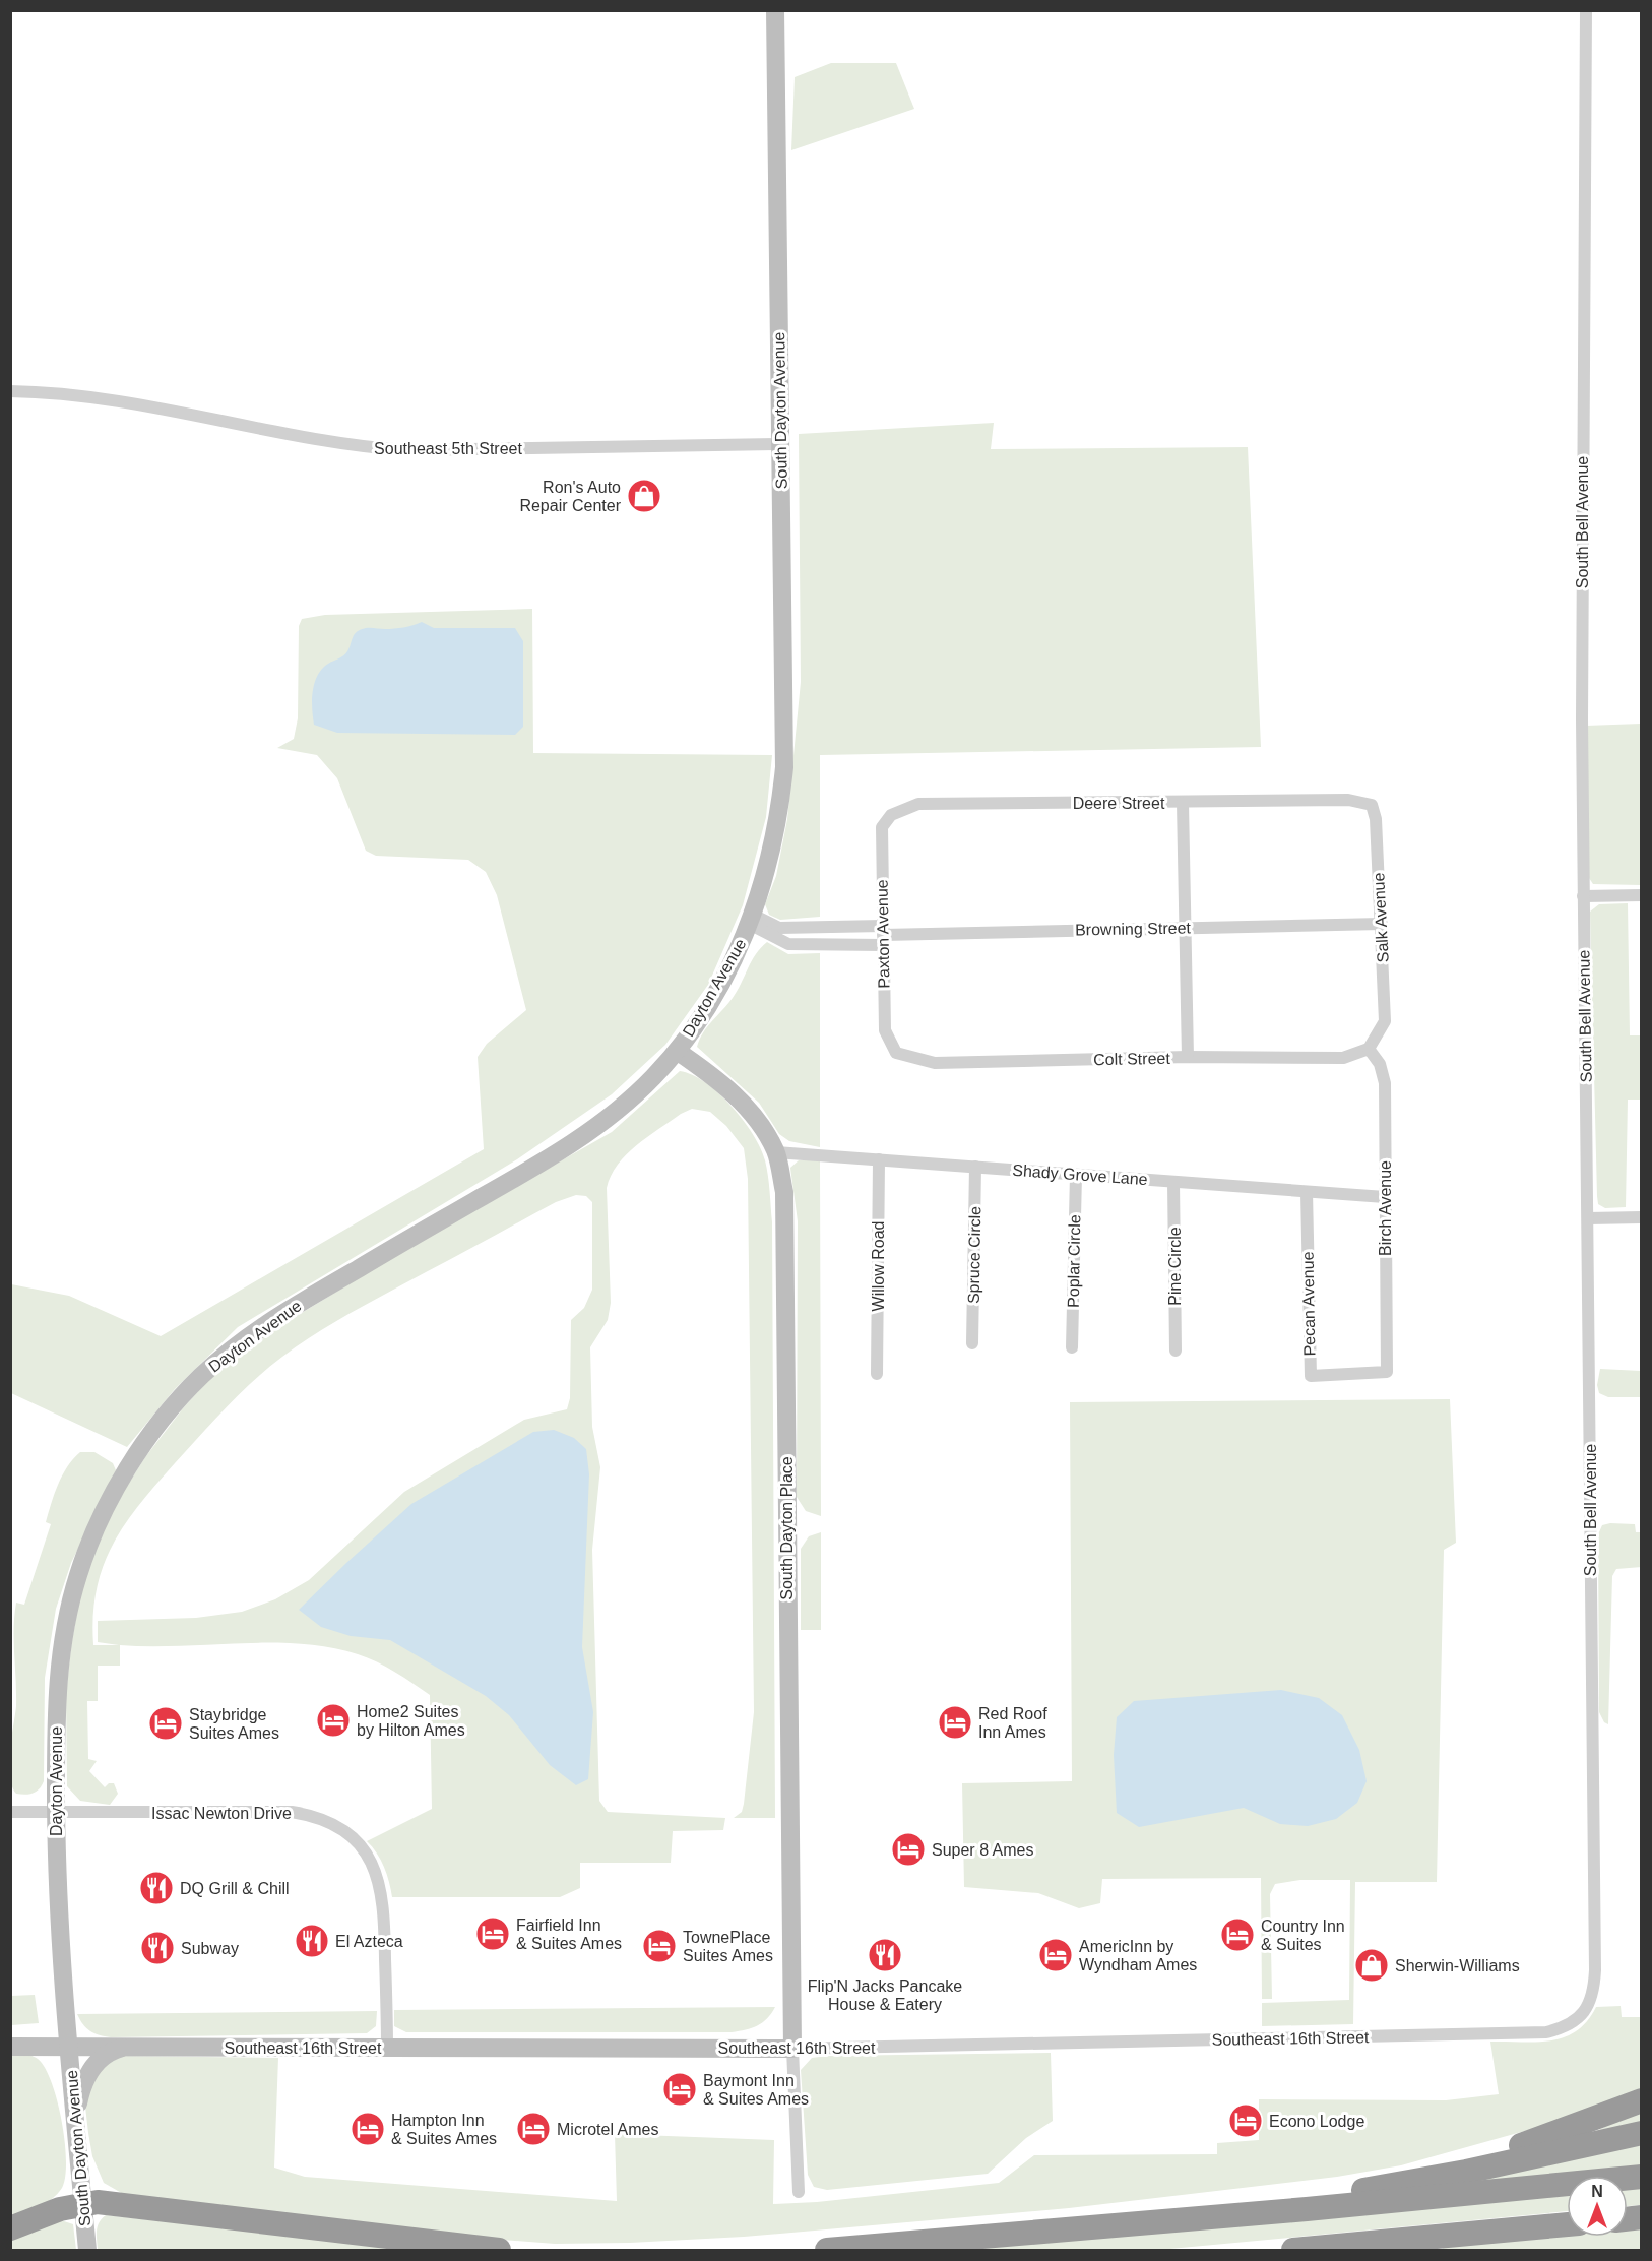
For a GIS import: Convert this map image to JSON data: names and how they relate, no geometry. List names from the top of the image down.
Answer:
{
  "streets": {
    "main road": [
      "South Dayton Avenue",
      "Dayton Avenue",
      "South Dayton Place",
      "Southeast 16th Street"
    ],
    "street": [
      "Southeast 5th Street",
      "South Bell Avenue",
      "Deere Street",
      "Salk Avenue",
      "Browning Street",
      "Paxton Avenue",
      "Colt Street",
      "Shady Grove Lane",
      "Birch Avenue",
      "Spruce Circle",
      "Poplar Circle",
      "Willow Road",
      "Pine Circle",
      "Pecan Avenue",
      "Issac Newton Drive"
    ]
  },
  "crossings": [
    ["South Dayton Avenue", "Southeast 5th Street"],
    ["South Dayton Avenue", "Dayton Avenue"],
    ["South Dayton Avenue", "Southeast 16th Street"],
    ["South Bell Avenue", "Southeast 16th Street"],
    ["Deere Street", "Salk Avenue"],
    ["Deere Street", "Paxton Avenue"],
    ["Salk Avenue", "Browning Street"],
    ["Salk Avenue", "Colt Street"],
    ["Salk Avenue", "Birch Avenue"],
    ["Browning Street", "Paxton Avenue"],
    ["Browning Street", "Dayton Avenue"],
    ["Paxton Avenue", "Colt Street"],
    ["Dayton Avenue", "South Dayton Place"],
    ["Dayton Avenue", "Issac Newton Drive"],
    ["Dayton Avenue", "Southeast 16th Street"],
    ["Colt Street", "Birch Avenue"],
    ["Shady Grove Lane", "Birch Avenue"],
    ["Shady Grove Lane", "Spruce Circle"],
    ["Shady Grove Lane", "Poplar Circle"],
    ["Shady Grove Lane", "Willow Road"],
    ["Shady Grove Lane", "Pine Circle"],
    ["Shady Grove Lane", "Pecan Avenue"],
    ["Shady Grove Lane", "South Dayton Place"],
    ["Birch Avenue", "Pecan Avenue"],
    ["South Dayton Place", "Southeast 16th Street"],
    ["Issac Newton Drive", "Southeast 16th Street"]
  ],
  "places": {
    "shop": ["Ron's Auto Repair Center", "Sherwin-Williams"],
    "hotel": [
      "Home2 Suites by Hilton Ames",
      "Red Roof Inn Ames",
      "Staybridge Suites Ames",
      "Super 8 Ames",
      "Fairfield Inn & Suites Ames",
      "Country Inn & Suites",
      "TownePlace Suites Ames",
      "AmericInn by Wyndham Ames",
      "Baymont Inn & Suites Ames",
      "Econo Lodge",
      "Hampton Inn & Suites Ames",
      "Microtel Ames"
    ],
    "restaurant": [
      "DQ Grill & Chill",
      "El Azteca",
      "Subway",
      "Flip'N Jacks Pancake House & Eatery"
    ]
  },
  "north": "top"
}
